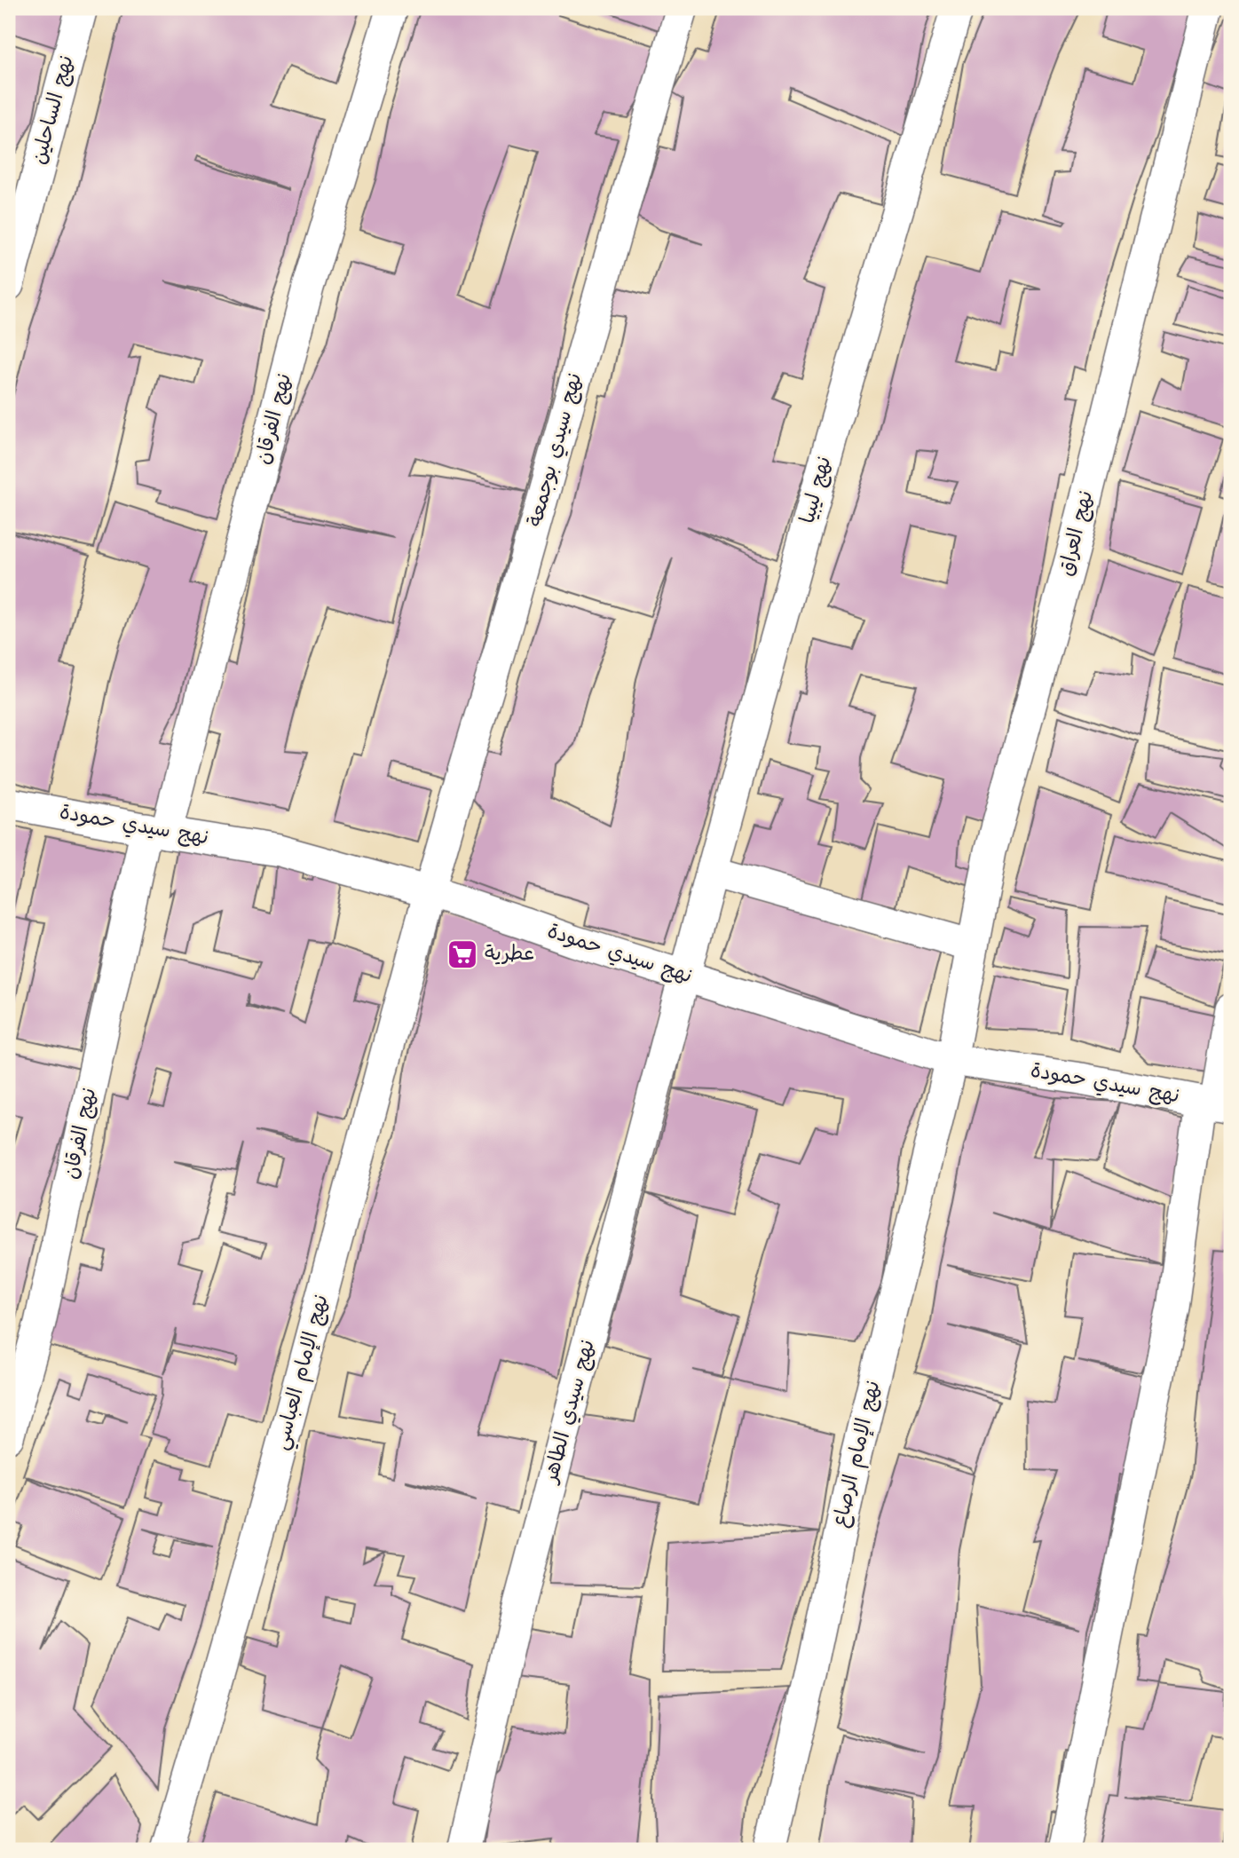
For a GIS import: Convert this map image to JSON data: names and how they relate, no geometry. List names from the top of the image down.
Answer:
{
  "streets": {
    "street": [
      "نهج الساحلين",
      "نهج الفرقان",
      "نهج سيدي بوجمعة",
      "نهج ليبيا",
      "نهج العراق",
      "نهج سيدي حمودة",
      "نهج الإمام العباسي",
      "نهج سيدي الطاهر",
      "نهج الإمام الرصاع"
    ]
  },
  "crossings": [
    ["نهج الفرقان", "نهج سيدي حمودة"],
    ["نهج سيدي بوجمعة", "نهج سيدي حمودة"],
    ["نهج سيدي بوجمعة", "نهج الإمام العباسي"],
    ["نهج ليبيا", "نهج سيدي حمودة"],
    ["نهج ليبيا", "نهج سيدي الطاهر"],
    ["نهج العراق", "نهج سيدي حمودة"],
    ["نهج العراق", "نهج الإمام الرصاع"],
    ["نهج سيدي حمودة", "نهج الإمام العباسي"],
    ["نهج سيدي حمودة", "نهج سيدي الطاهر"],
    ["نهج سيدي حمودة", "نهج الإمام الرصاع"]
  ],
  "places": {
    "supermarket": ["عطرية"]
  }
}
